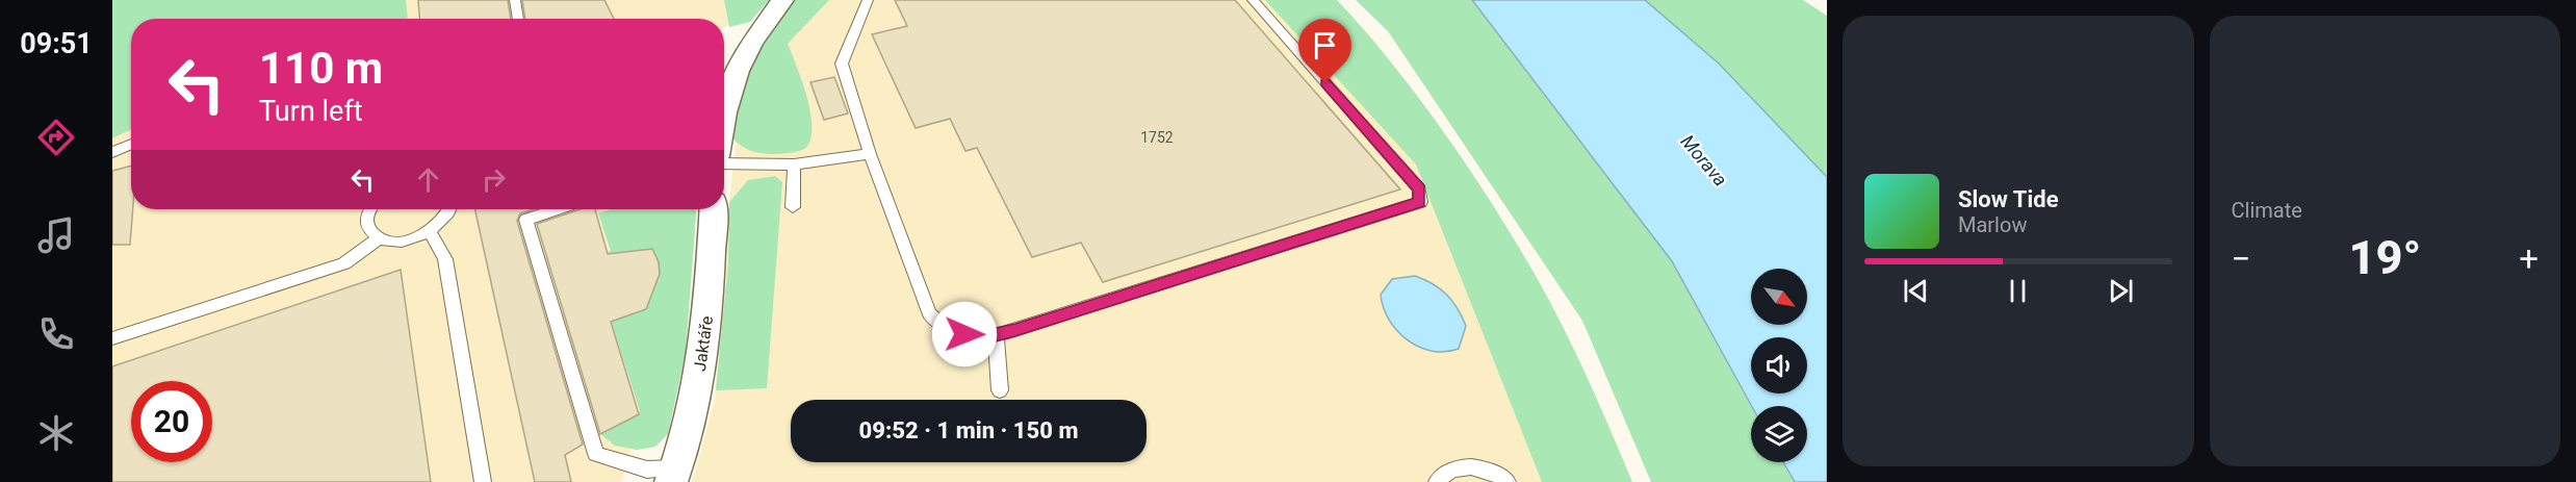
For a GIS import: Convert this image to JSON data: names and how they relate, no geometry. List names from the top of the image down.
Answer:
{
  "streets": {
    "street": ["Jaktáře"]
  },
  "water": ["Morava"],
  "house_numbers": ["1752"],
  "north": "bottom right",
  "page": {
    "tabs": "09:51",
    "tile": "Climate",
    "turn": ["110 m", "Turn left"],
    "song": ["Slow Tide", "Marlow"],
    "heat": ["−", "19°", "+"],
    "limit": "20",
    "trip": "09:52 · 1 min · 150 m"
  }
}
